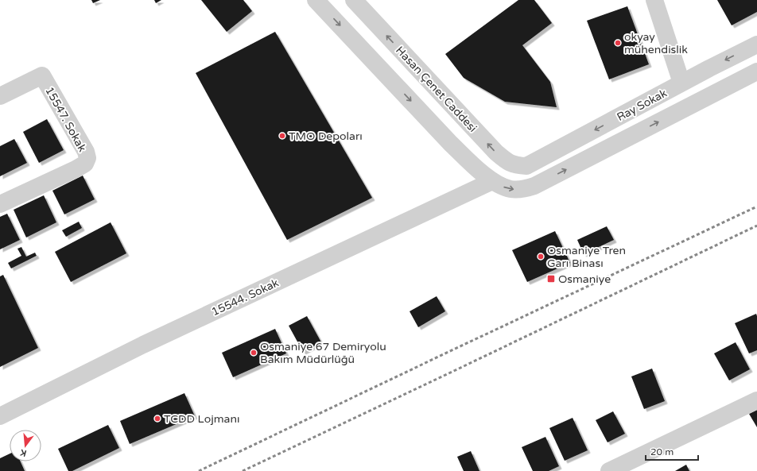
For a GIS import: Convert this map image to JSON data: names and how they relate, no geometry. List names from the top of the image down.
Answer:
{
  "streets": {
    "street": [
      "Hasan Çenet Caddesi",
      "Ray Sokak",
      "15547. Sokak",
      "15544. Sokak"
    ]
  },
  "crossings": [
    ["Hasan Çenet Caddesi", "Ray Sokak"]
  ],
  "places": {
    "other": [
      "okyay mühendislik",
      "TMO Depoları",
      "Osmaniye Tren Garı Binası",
      "Osmaniye 67 Demiryolu Bakım Müdürlüğü",
      "TCDD Lojmanı"
    ],
    "transit": ["Osmaniye"]
  },
  "scale_bar": "20 m",
  "north": "bottom"
}
